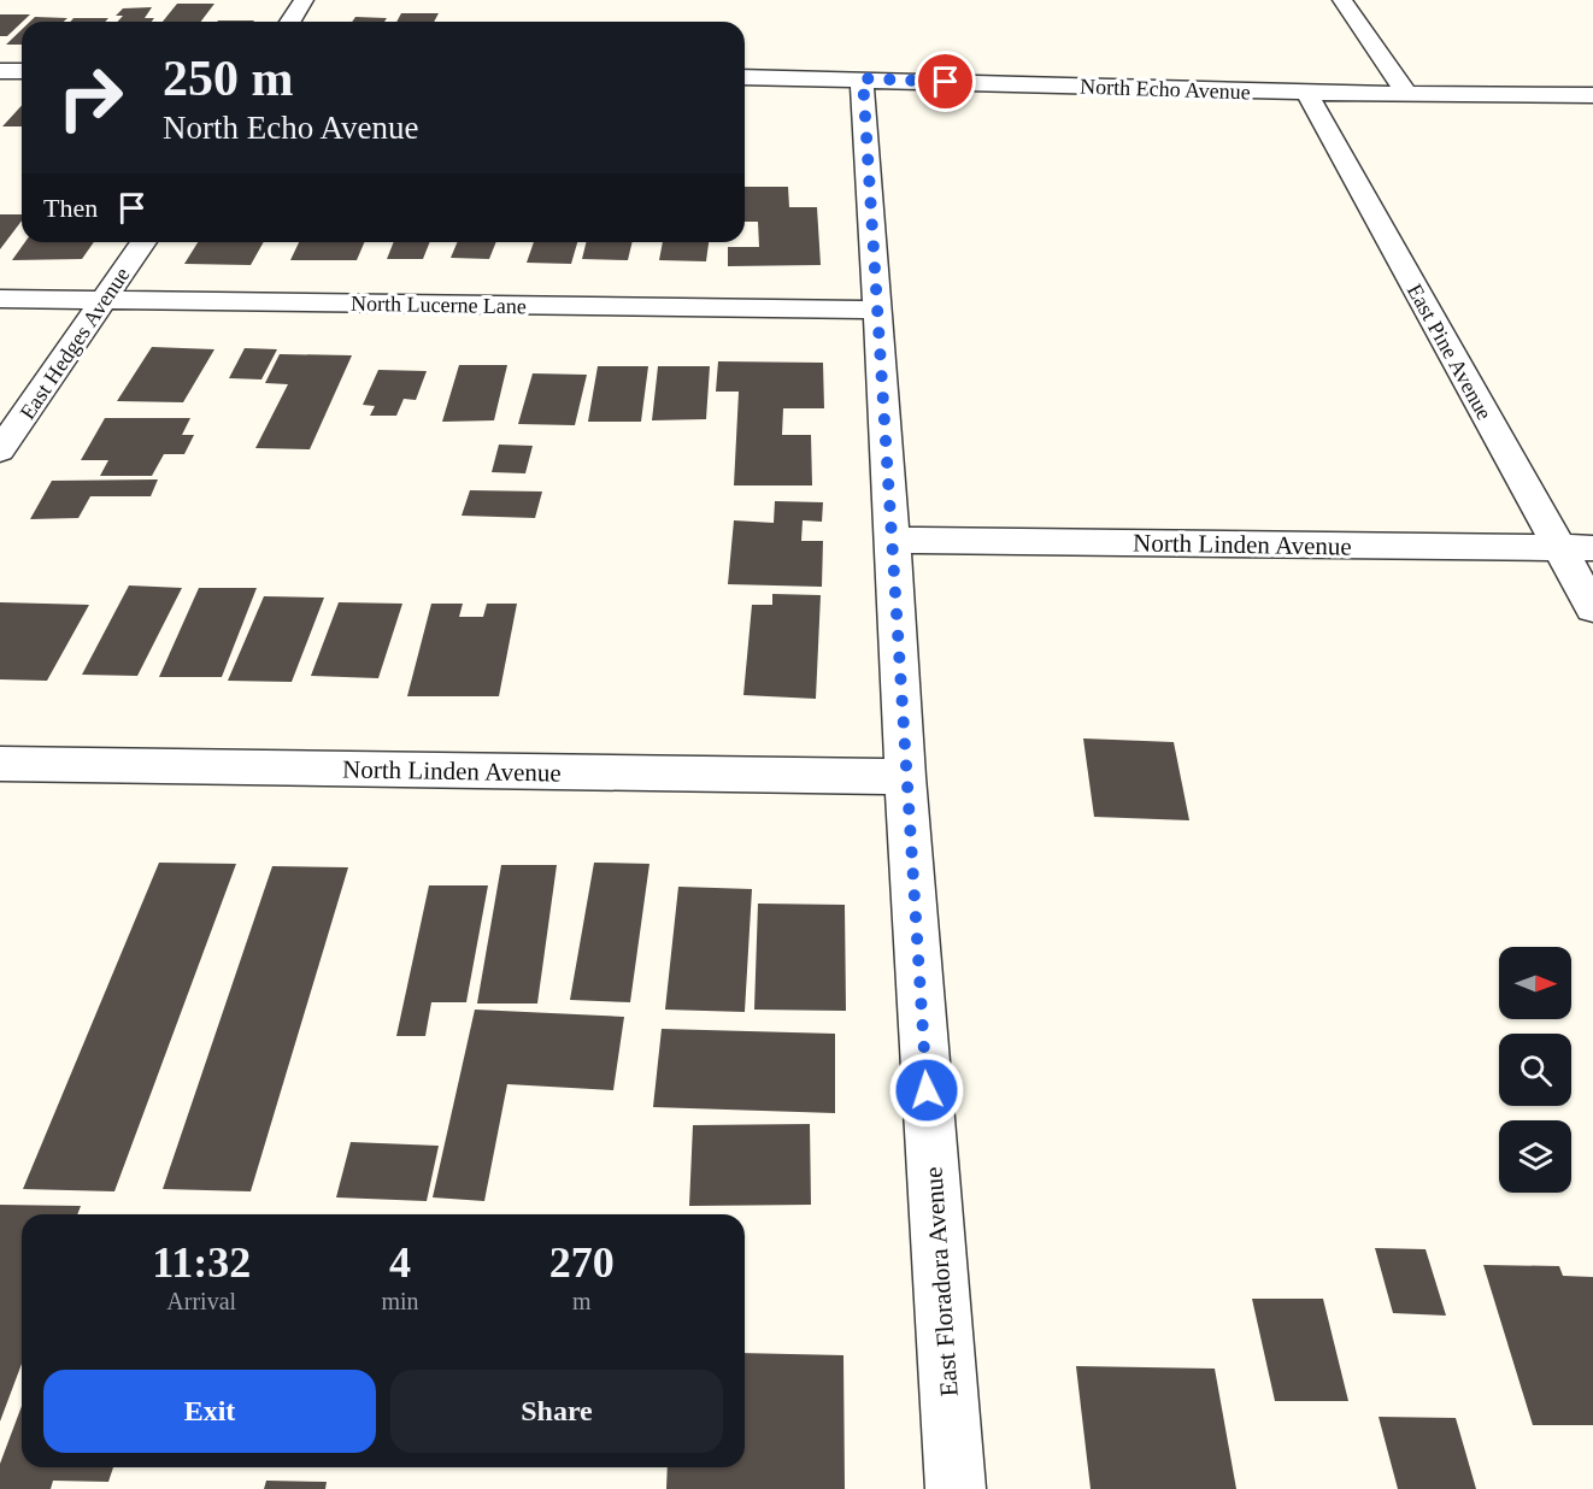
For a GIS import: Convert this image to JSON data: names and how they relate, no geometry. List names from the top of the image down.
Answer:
{
  "streets": {
    "street": [
      "North Echo Avenue",
      "North Lucerne Lane",
      "East Hedges Avenue",
      "East Pine Avenue",
      "North Linden Avenue",
      "East Floradora Avenue"
    ]
  },
  "crossings": [
    ["North Echo Avenue", "East Pine Avenue"],
    ["North Echo Avenue", "East Floradora Avenue"],
    ["North Lucerne Lane", "East Hedges Avenue"],
    ["North Lucerne Lane", "East Floradora Avenue"],
    ["East Pine Avenue", "North Linden Avenue"],
    ["North Linden Avenue", "East Floradora Avenue"]
  ],
  "north": "right",
  "page": {
    "turn": ["250 m", "North Echo Avenue"],
    "then": "Then",
    "eta": [
      "11:32",
      "Arrival",
      "4",
      "min",
      "270",
      "m"
    ],
    "buttons": ["Exit", "Share"]
  }
}
